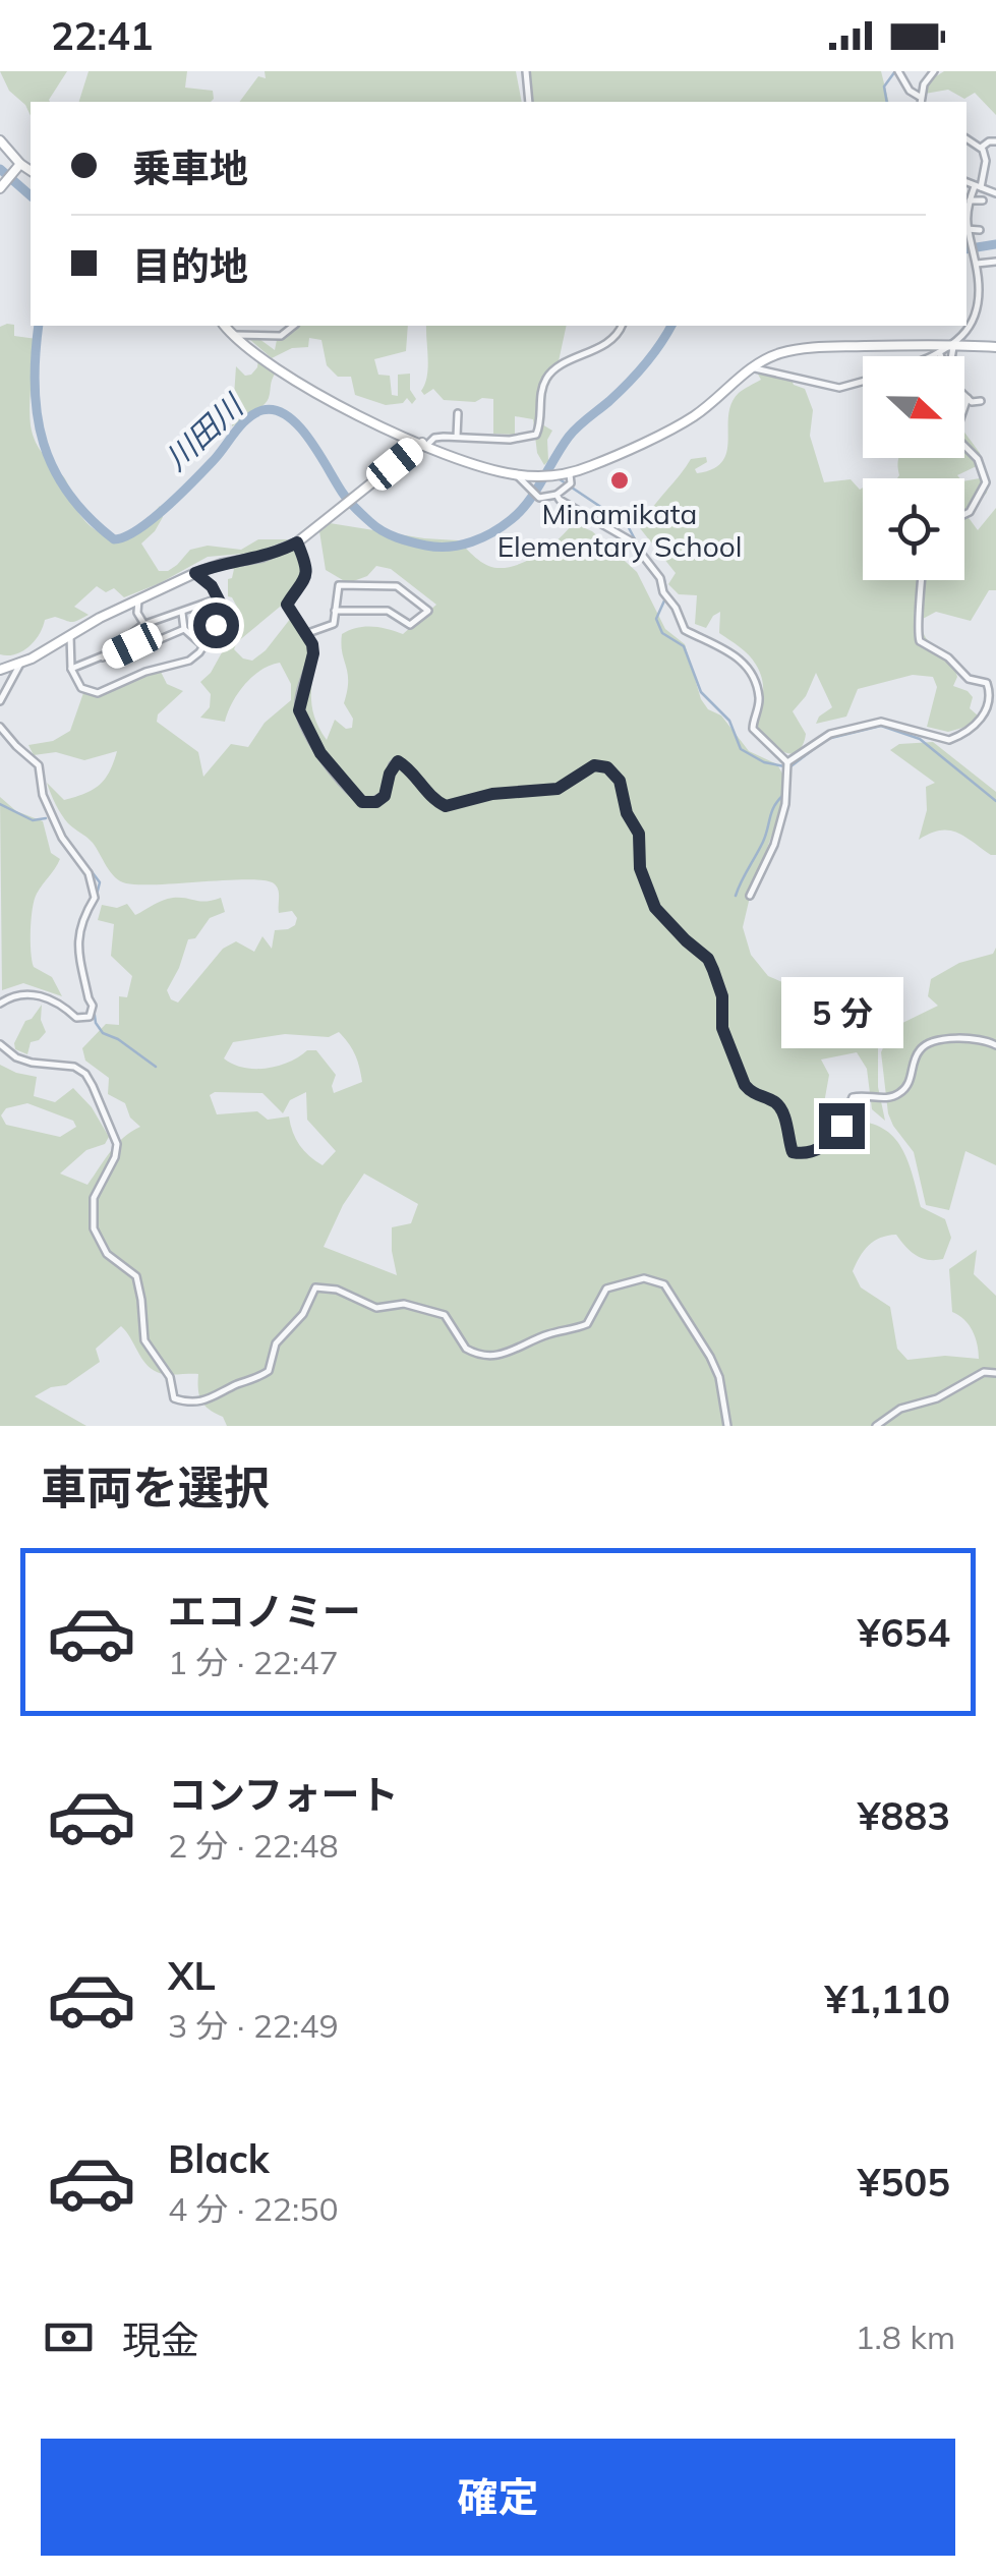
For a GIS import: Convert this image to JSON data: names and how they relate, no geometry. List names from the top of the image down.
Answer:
{
  "water": ["川田川"],
  "places": ["Minamikata Elementary School"],
  "north": "right",
  "page": {
    "status": "22:41",
    "banner": ["乗車地", "目的地"],
    "bubble": "5 分",
    "heading": "車両を選択",
    "list": [
      {
        "name": "エコノミー",
        "note": "1 分 · 22:47",
        "value": "¥654"
      },
      {
        "name": "コンフォート",
        "note": "2 分 · 22:48",
        "value": "¥883"
      },
      {
        "name": "XL",
        "note": "3 分 · 22:49",
        "value": "¥1,110"
      },
      {
        "name": "Black",
        "note": "4 分 · 22:50",
        "value": "¥505"
      }
    ],
    "pay": ["現金", "1.8 km"],
    "buttons": "確定"
  }
}
